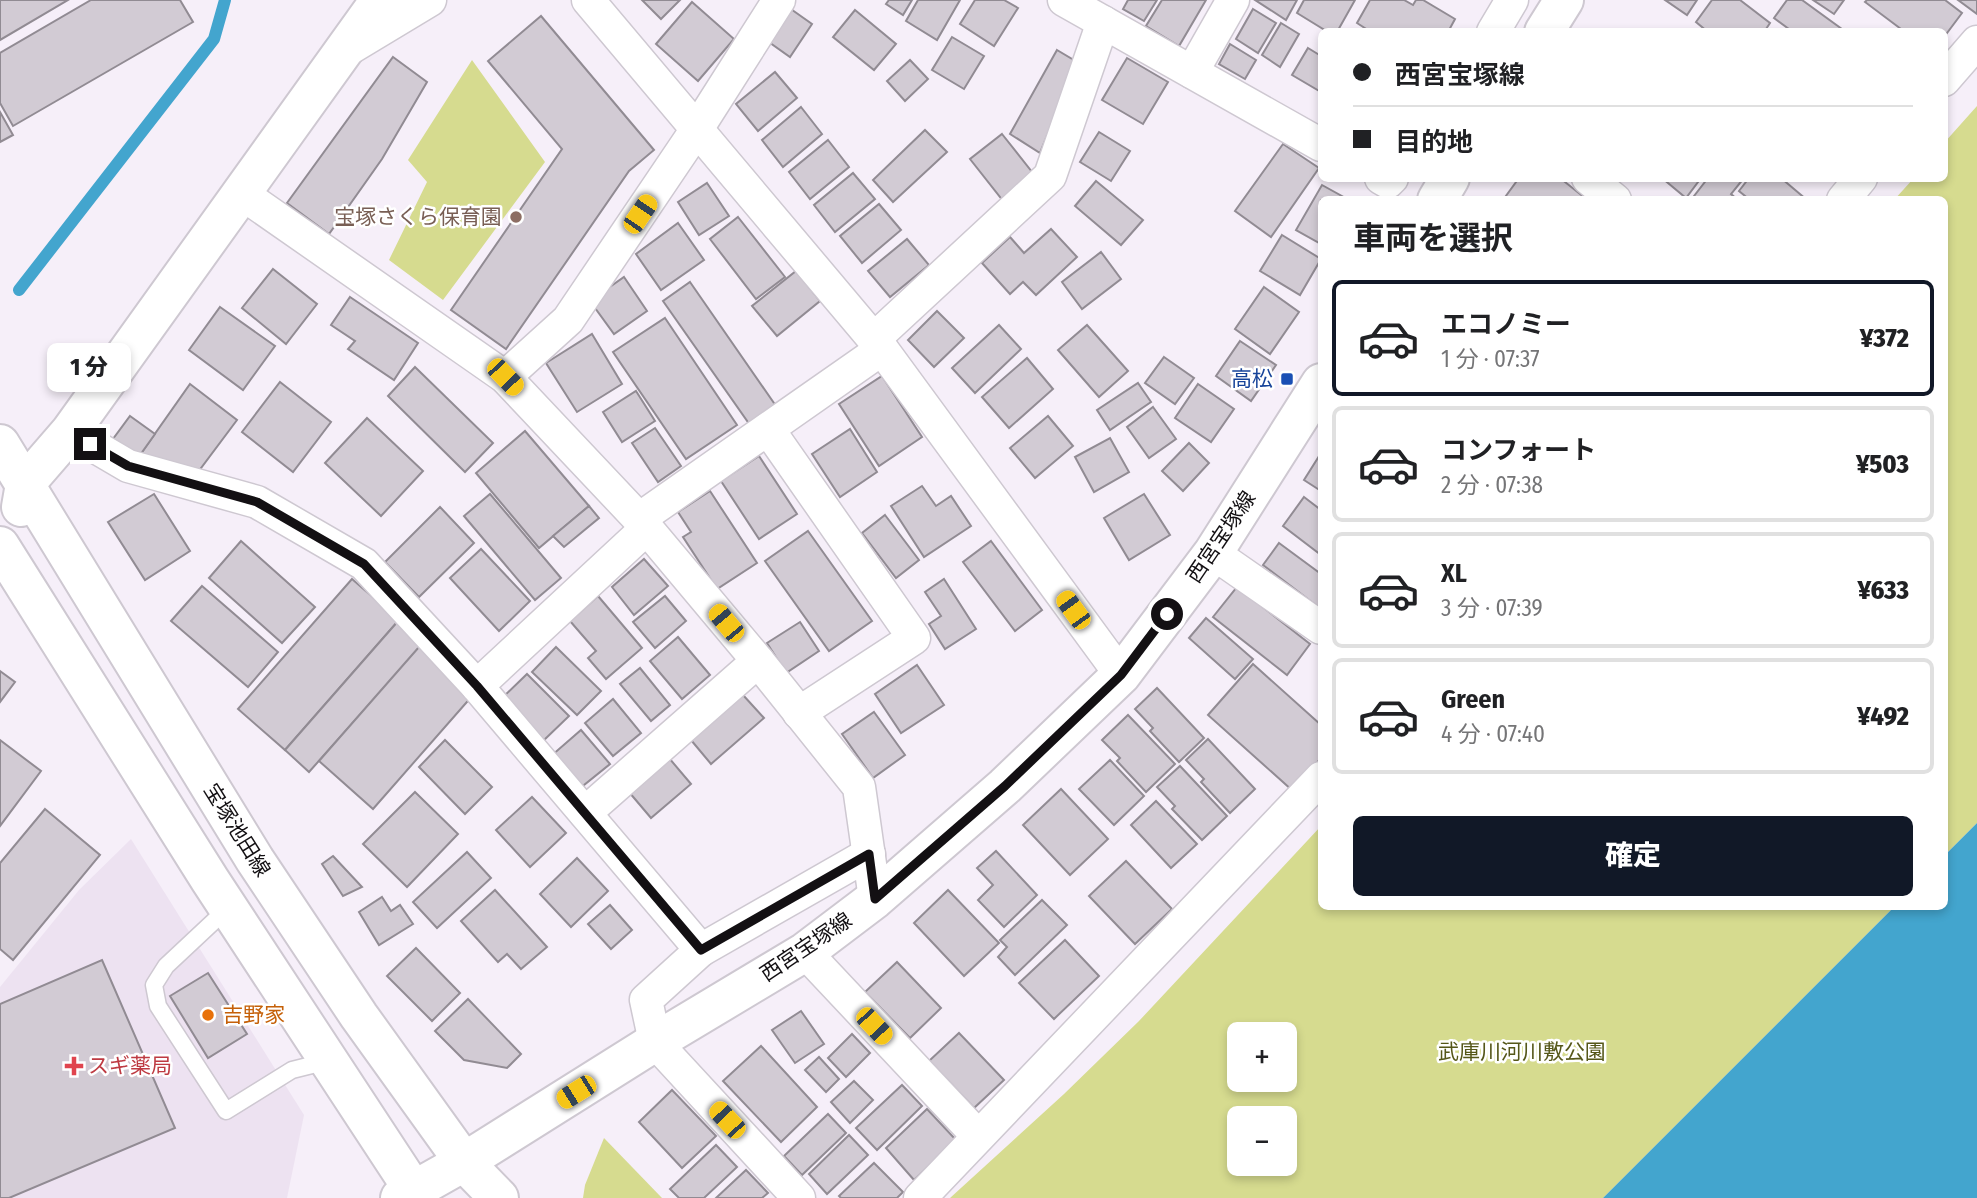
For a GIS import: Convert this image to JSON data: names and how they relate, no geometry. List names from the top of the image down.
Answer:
{
  "streets": {
    "street": ["西宮宝塚線", "宝塚池田線"]
  },
  "crossings": [
    ["西宮宝塚線", "宝塚池田線"]
  ],
  "parks": ["武庫川河川敷公園"],
  "places": {
    "other": ["宝塚さくら保育園", "吉野家"],
    "transit": ["高松"],
    "health": ["スギ薬局"]
  },
  "page": {
    "banner": ["西宮宝塚線", "目的地"],
    "heading": "車両を選択",
    "list": [
      {
        "name": "エコノミー",
        "note": "1 分 · 07:37",
        "value": "¥372"
      },
      {
        "name": "コンフォート",
        "note": "2 分 · 07:38",
        "value": "¥503"
      },
      {
        "name": "XL",
        "note": "3 分 · 07:39",
        "value": "¥633"
      },
      {
        "name": "Green",
        "note": "4 分 · 07:40",
        "value": "¥492"
      }
    ],
    "bubble": "1 分",
    "buttons": "確定",
    "map_buttons": ["+", "−"]
  }
}
